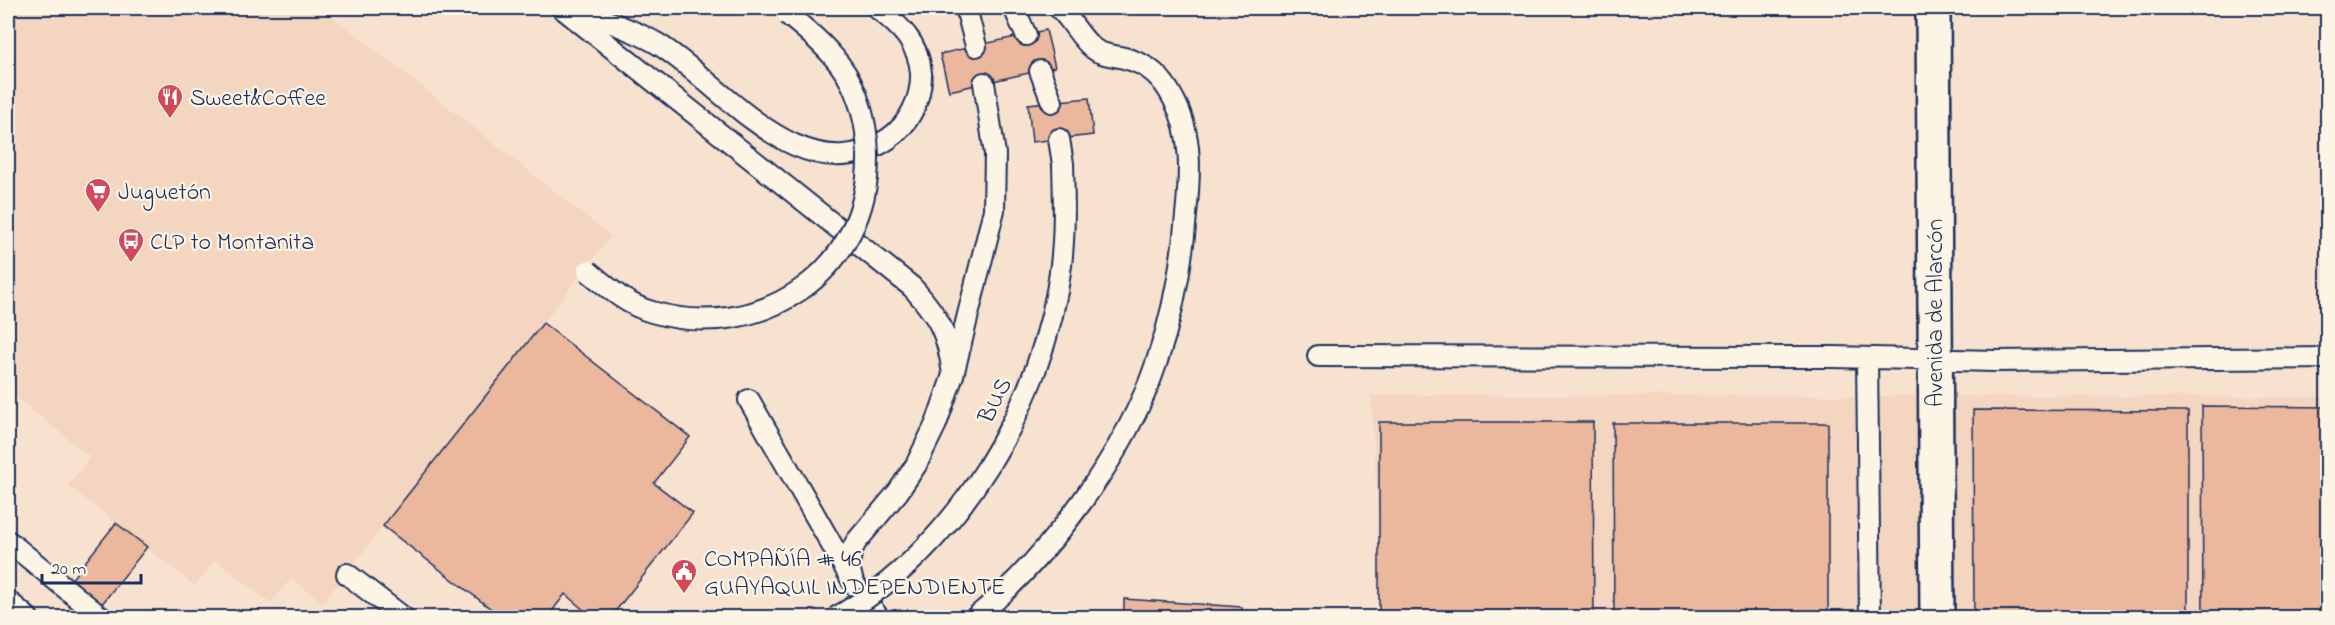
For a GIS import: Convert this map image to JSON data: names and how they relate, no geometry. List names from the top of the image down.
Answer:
{
  "streets": {
    "main road": ["Avenida de Alarcón"],
    "lane": ["BUS"]
  },
  "places": {
    "restaurant": ["Sweet&Coffee"],
    "supermarket": ["Juguetón"],
    "bus stop": ["CLP to Montanita"],
    "public building": ["COMPAÑÍA # 46 GUAYAQUIL INDEPENDIENTE"]
  },
  "scale_bar": "20 m"
}
